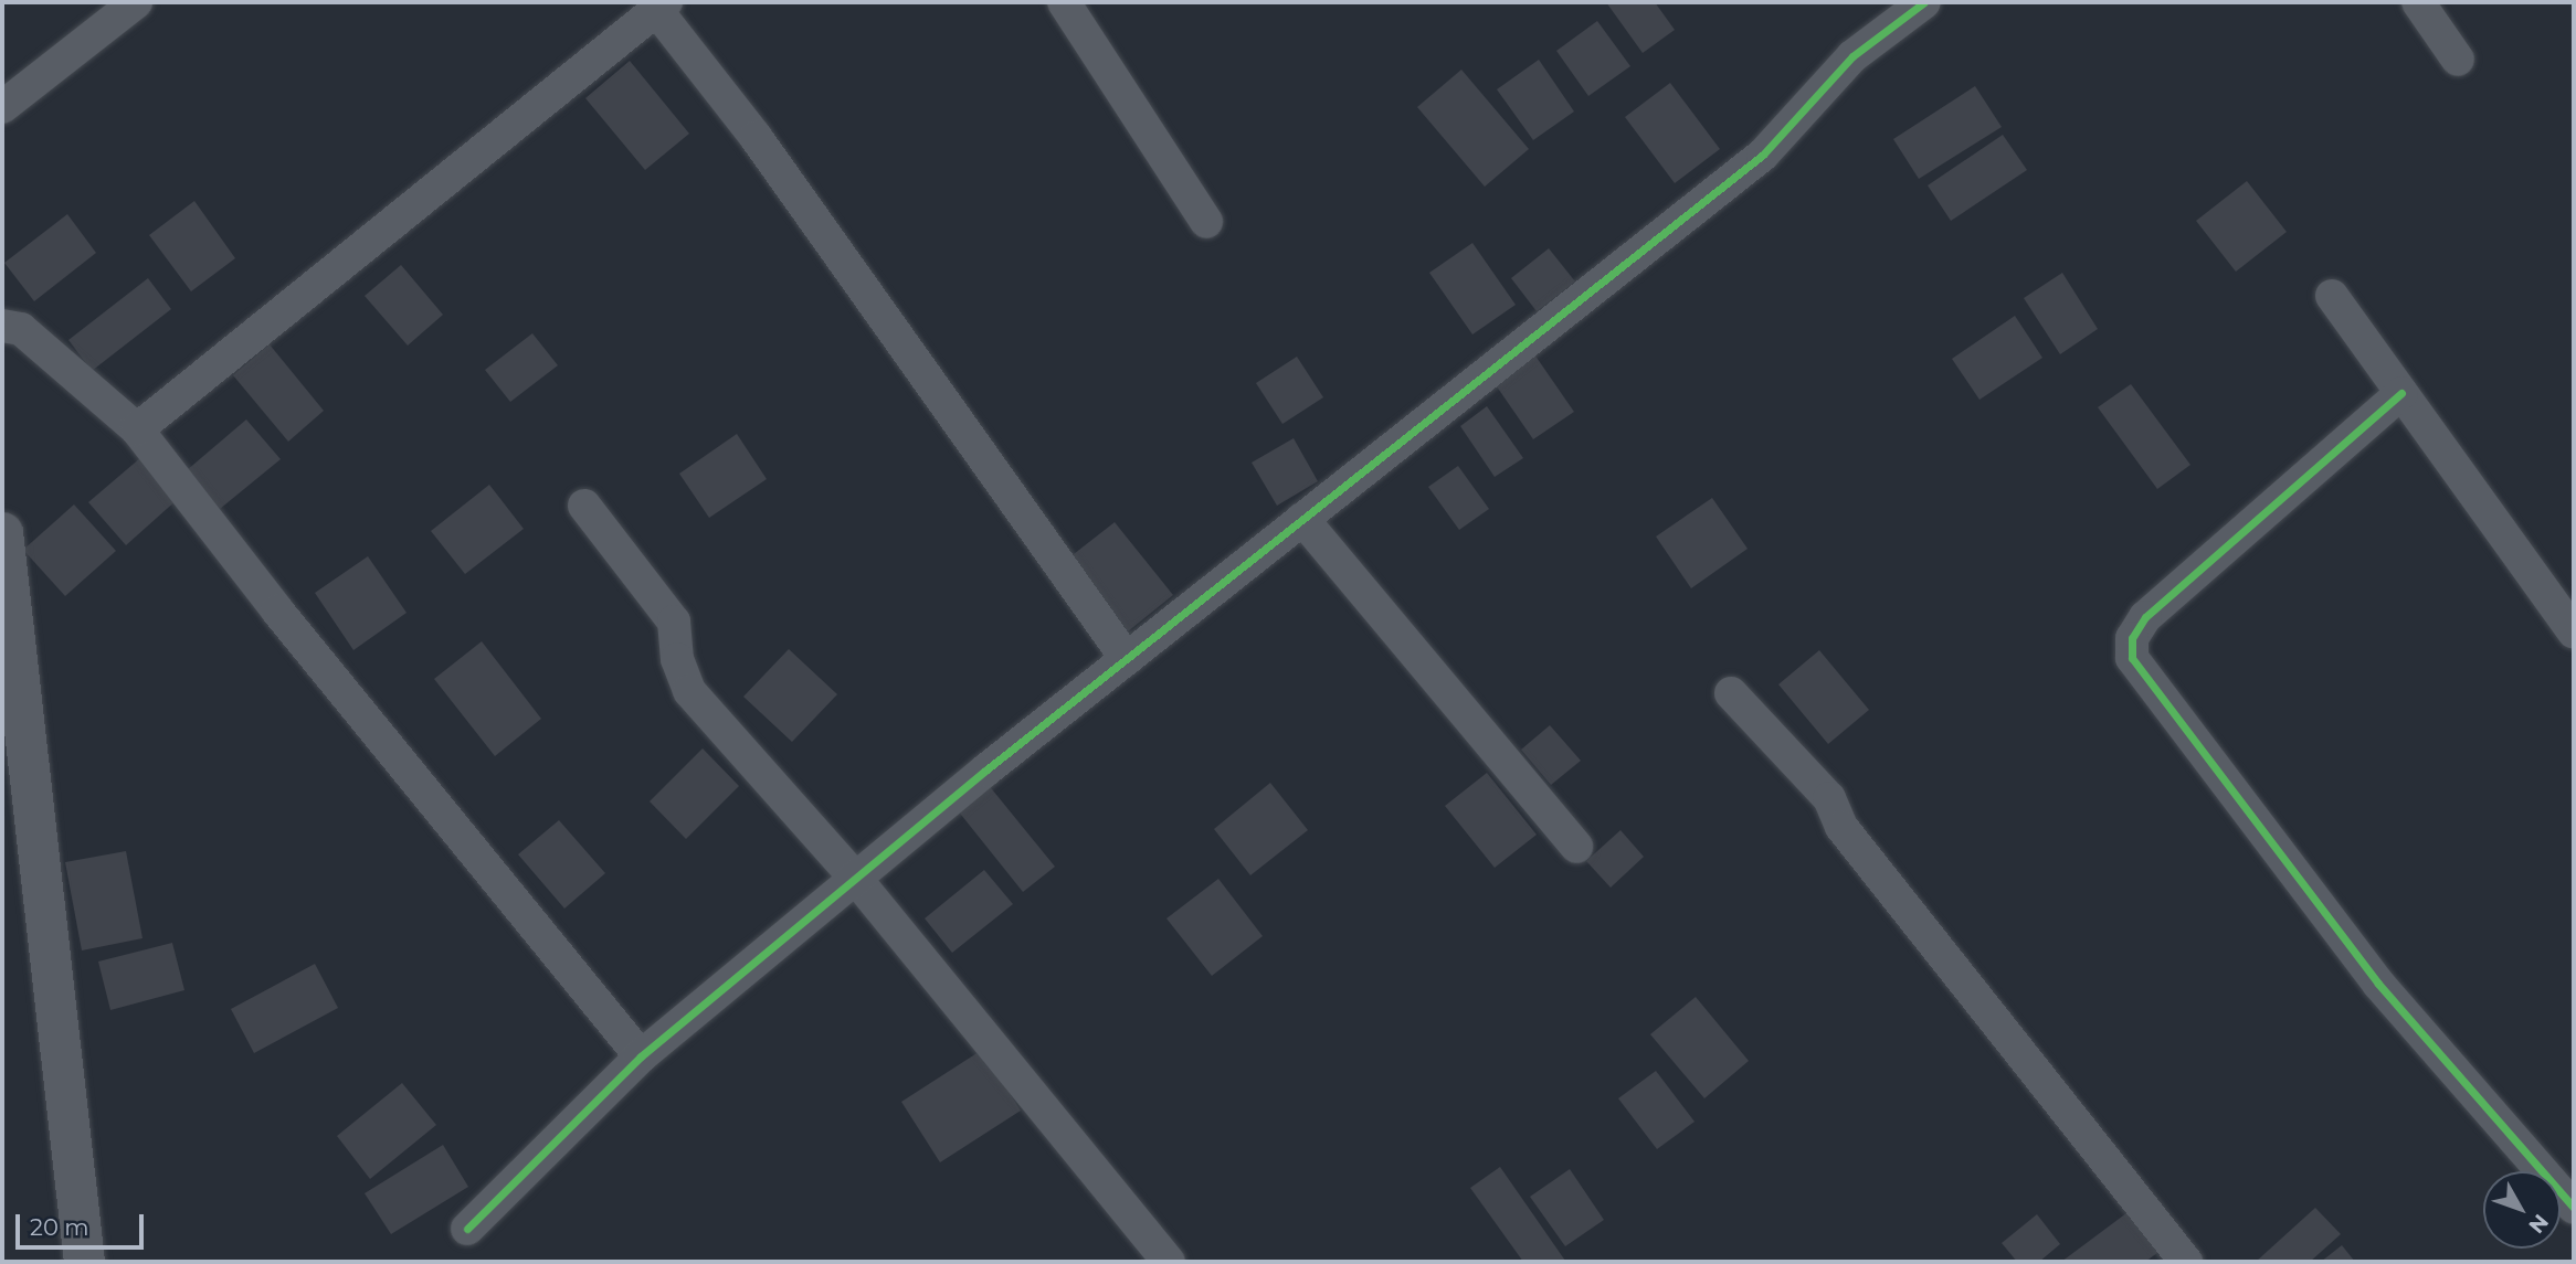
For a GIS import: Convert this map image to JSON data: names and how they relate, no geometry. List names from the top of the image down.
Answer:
{
  "scale_bar": "20 m",
  "north": "bottom right"
}
